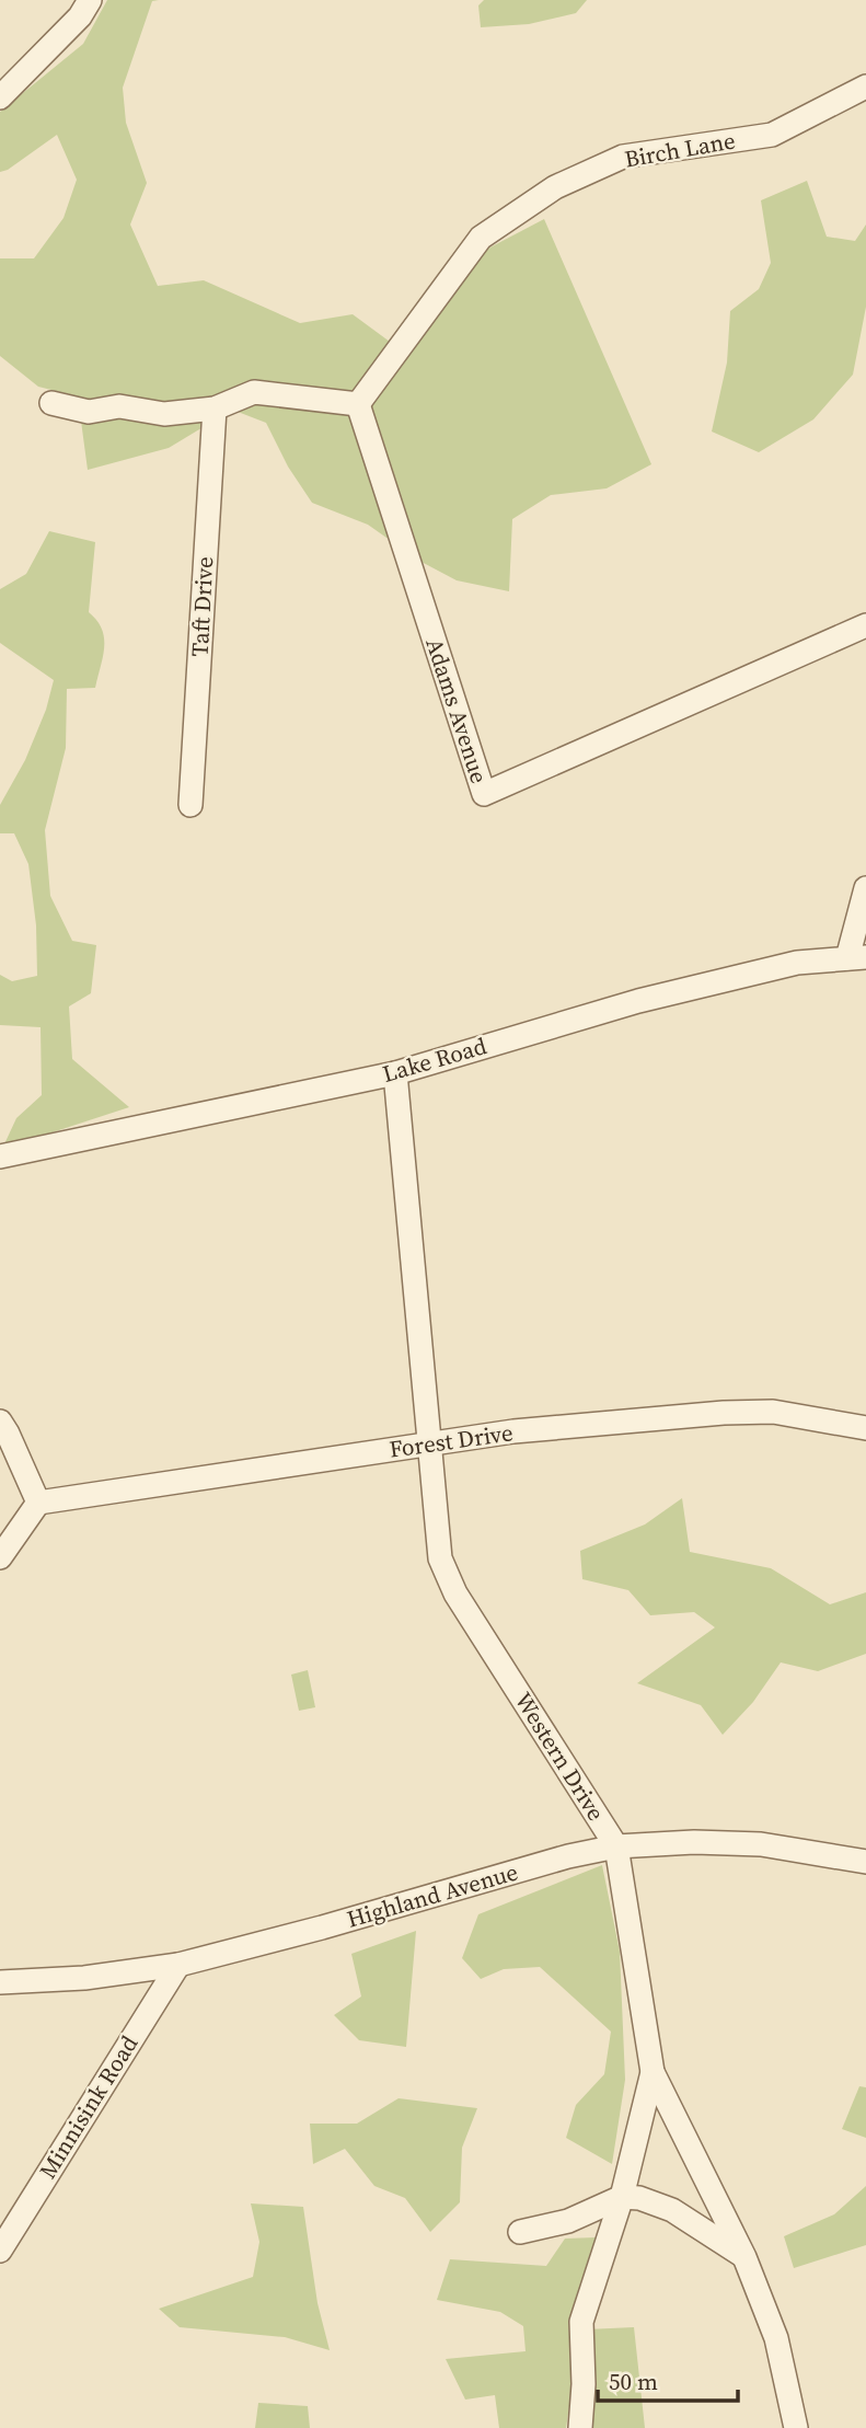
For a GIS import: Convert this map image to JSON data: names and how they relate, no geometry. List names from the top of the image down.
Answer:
{
  "streets": {
    "street": [
      "Birch Lane",
      "Taft Drive",
      "Adams Avenue",
      "Lake Road",
      "Forest Drive",
      "Western Drive",
      "Highland Avenue",
      "Minnisink Road"
    ]
  },
  "crossings": [
    ["Birch Lane", "Adams Avenue"],
    ["Lake Road", "Western Drive"],
    ["Forest Drive", "Western Drive"],
    ["Western Drive", "Highland Avenue"],
    ["Highland Avenue", "Minnisink Road"]
  ],
  "scale_bar": "50 m"
}
